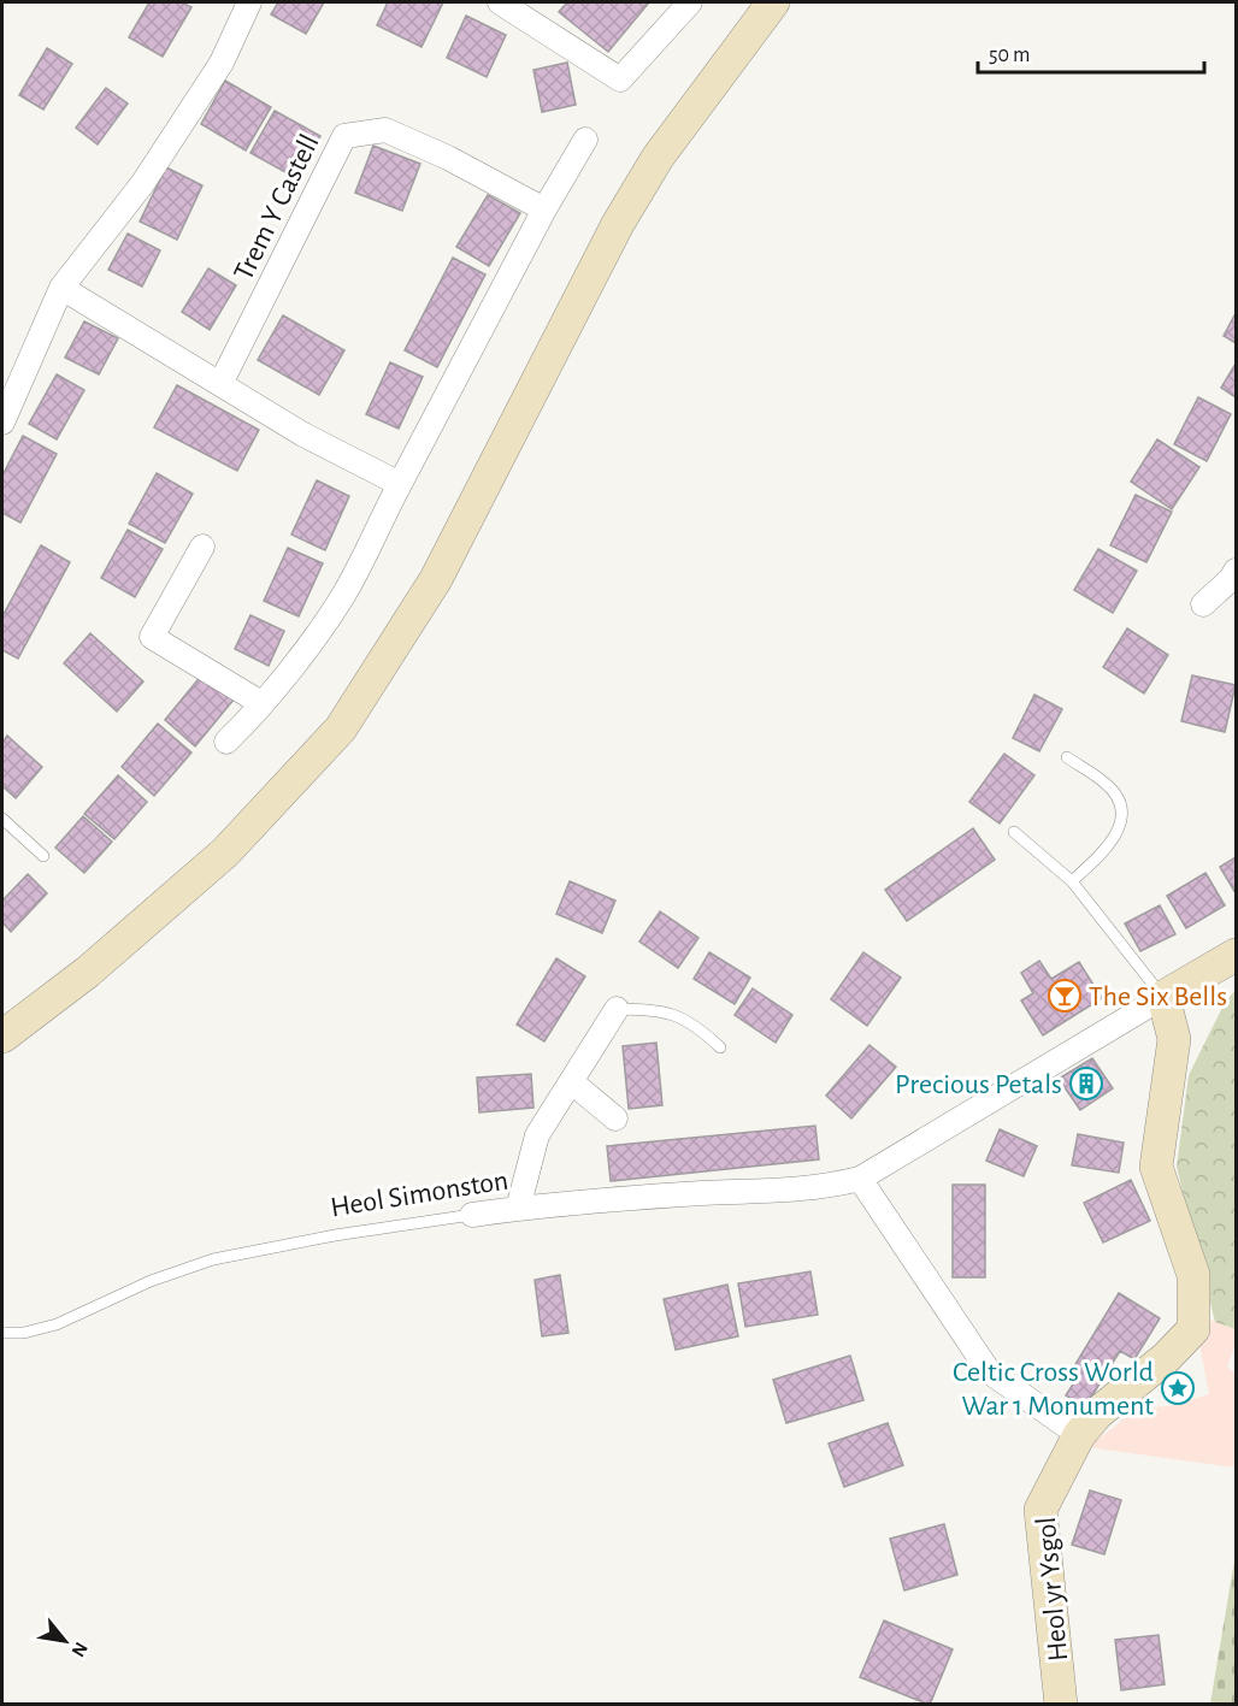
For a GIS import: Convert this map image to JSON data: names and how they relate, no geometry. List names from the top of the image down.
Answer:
{
  "streets": {
    "street": ["Trem Y Castell", "Heol Simonston", "Heol yr Ysgol"]
  },
  "crossings": [
    ["Heol Simonston", "Heol yr Ysgol"]
  ],
  "places": {
    "bar": ["The Six Bells"],
    "building": ["Precious Petals"],
    "place": ["Celtic Cross World War 1 Monument"]
  },
  "scale_bar": "50 m",
  "north": "bottom right"
}
